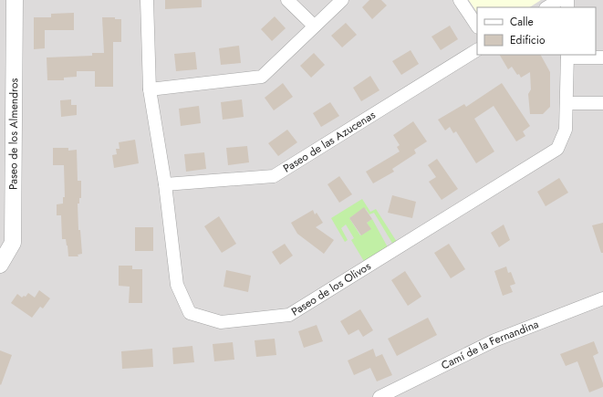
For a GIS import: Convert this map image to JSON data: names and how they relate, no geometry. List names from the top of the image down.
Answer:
{
  "streets": {
    "street": [
      "Paseo de los Almendros",
      "Paseo de las Azucenas",
      "Paseo de los Olivos",
      "Camí de la Fernandina"
    ]
  },
  "crossings": [
    ["Paseo de las Azucenas", "Paseo de los Olivos"]
  ],
  "legend": ["Calle", "Edificio"]
}
